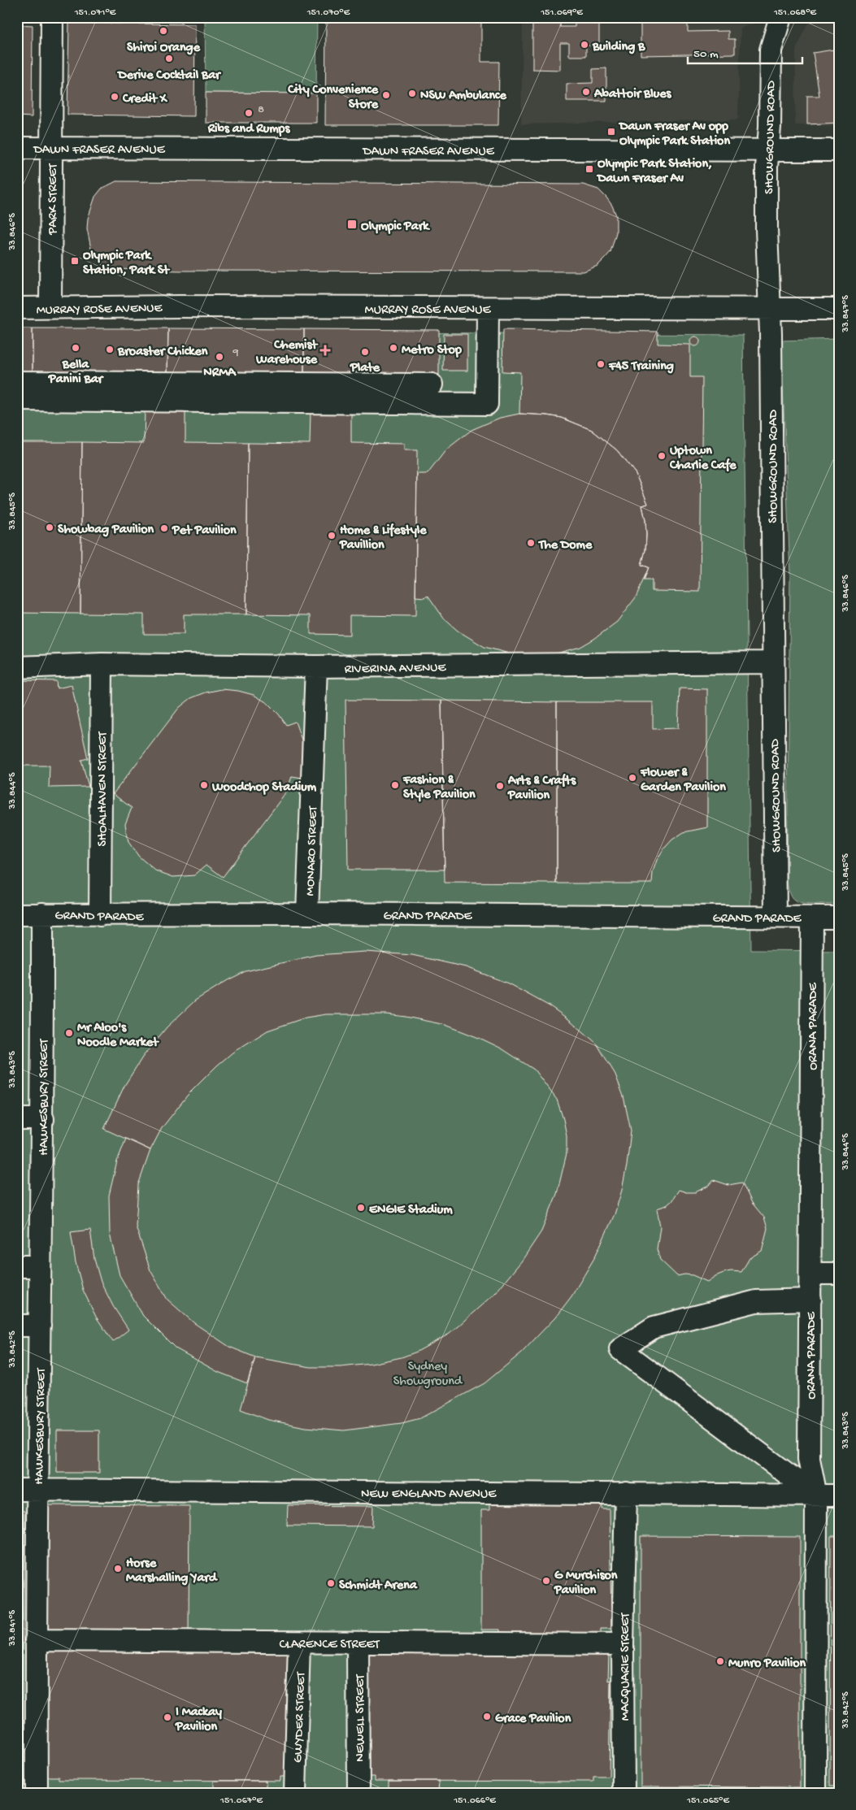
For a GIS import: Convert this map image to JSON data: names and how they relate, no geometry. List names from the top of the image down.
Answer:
{
  "streets": {
    "street": [
      "SHOWGROUND ROAD",
      "DAWN FRASER AVENUE",
      "PARK STREET",
      "MURRAY ROSE AVENUE",
      "RIVERINA AVENUE",
      "SHOALHAVEN STREET",
      "MONARO STREET",
      "GRAND PARADE",
      "ORANA PARADE",
      "HAWKESBURY STREET",
      "NEW ENGLAND AVENUE",
      "CLARENCE STREET",
      "MACQUARIE STREET",
      "GWYDER STREET",
      "NEWELL STREET"
    ]
  },
  "crossings": [
    ["SHOWGROUND ROAD", "DAWN FRASER AVENUE"],
    ["SHOWGROUND ROAD", "MURRAY ROSE AVENUE"],
    ["SHOWGROUND ROAD", "RIVERINA AVENUE"],
    ["SHOWGROUND ROAD", "GRAND PARADE"],
    ["DAWN FRASER AVENUE", "PARK STREET"],
    ["PARK STREET", "MURRAY ROSE AVENUE"],
    ["RIVERINA AVENUE", "SHOALHAVEN STREET"],
    ["RIVERINA AVENUE", "MONARO STREET"],
    ["SHOALHAVEN STREET", "GRAND PARADE"],
    ["MONARO STREET", "GRAND PARADE"],
    ["GRAND PARADE", "ORANA PARADE"],
    ["GRAND PARADE", "HAWKESBURY STREET"],
    ["ORANA PARADE", "NEW ENGLAND AVENUE"],
    ["HAWKESBURY STREET", "NEW ENGLAND AVENUE"],
    ["HAWKESBURY STREET", "CLARENCE STREET"],
    ["NEW ENGLAND AVENUE", "MACQUARIE STREET"],
    ["CLARENCE STREET", "MACQUARIE STREET"],
    ["CLARENCE STREET", "GWYDER STREET"],
    ["CLARENCE STREET", "NEWELL STREET"]
  ],
  "parks": ["Sydney Showground"],
  "places": {
    "other": [
      "Shiroi Orange",
      "Building B",
      "Derive Cocktail Bar",
      "Abattoir Blues",
      "NSW Ambulance",
      "City Convenience Store",
      "Credit X",
      "Ribs and Rumps",
      "Bella Panini Bar",
      "Metro Stop",
      "Broaster Chicken",
      "Plate",
      "NRMA",
      "F45 Training",
      "Uptown Charlie Cafe",
      "Showbag Pavilion",
      "Pet Pavilion",
      "Home & Lifestyle Pavillion",
      "The Dome",
      "Flower & Garden Pavilion",
      "Woodchop Stadium",
      "Fashion & Style Pavilion",
      "Arts & Crafts Pavilion",
      "Mr Aloo's Noodle Market",
      "ENGIE Stadium",
      "Horse Marshalling Yard",
      "G Murchison Pavilion",
      "Schmidt Arena",
      "Munro Pavilion",
      "Grace Pavilion",
      "I Mackay Pavilion"
    ],
    "transit": [
      "Dawn Fraser Av opp Olympic Park Station",
      "Olympic Park Station, Dawn Fraser Av",
      "Olympic Park",
      "Olympic Park Station, Park St"
    ],
    "health": ["Chemist Warehouse"]
  },
  "house_numbers": ["8", "9"],
  "scale_bar": "50 m",
  "coordinates": [
    "151.071°E",
    "151.070°E",
    "151.069°E",
    "151.068°E",
    "33.846°S",
    "33.847°S",
    "33.845°S",
    "33.844°S",
    "33.843°S",
    "33.842°S",
    "33.841°S",
    "151.067°E",
    "151.066°E",
    "151.065°E"
  ]
}
